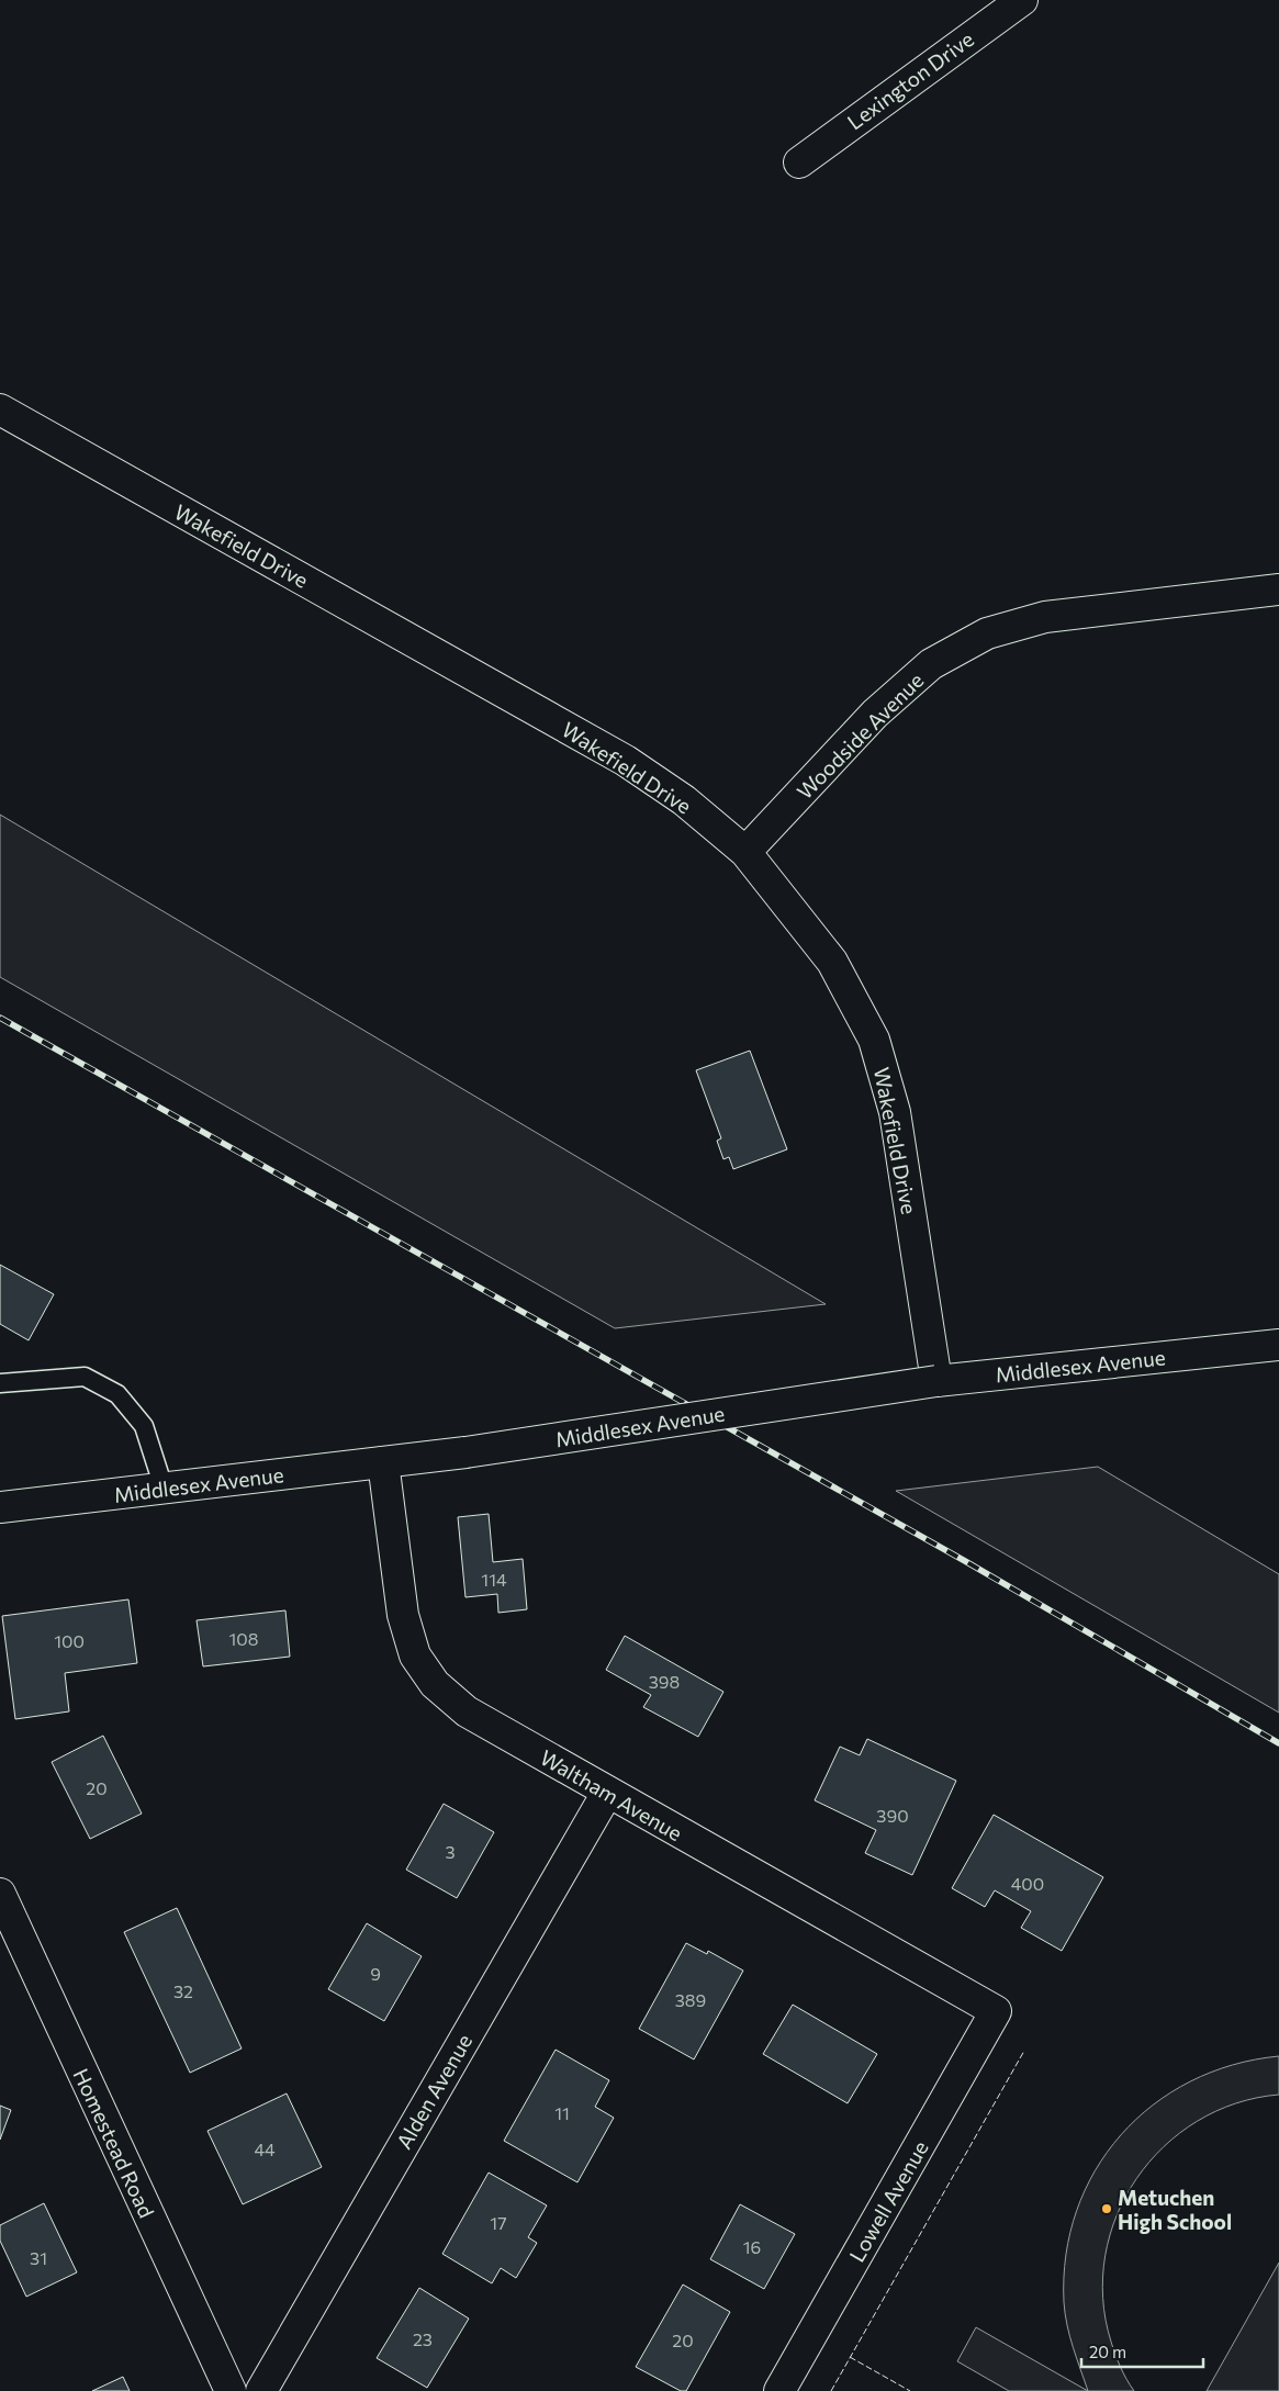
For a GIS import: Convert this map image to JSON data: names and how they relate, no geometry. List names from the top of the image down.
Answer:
{
  "streets": {
    "street": [
      "Lexington Drive",
      "Wakefield Drive",
      "Woodside Avenue",
      "Middlesex Avenue",
      "Waltham Avenue",
      "Alden Avenue",
      "Homestead Road",
      "Lowell Avenue"
    ]
  },
  "crossings": [
    ["Wakefield Drive", "Woodside Avenue"],
    ["Wakefield Drive", "Middlesex Avenue"],
    ["Middlesex Avenue", "Waltham Avenue"],
    ["Waltham Avenue", "Alden Avenue"],
    ["Waltham Avenue", "Lowell Avenue"]
  ],
  "places": ["Metuchen High School"],
  "house_numbers": [
    "114",
    "108",
    "100",
    "398",
    "20",
    "390",
    "3",
    "400",
    "9",
    "32",
    "389",
    "11",
    "44",
    "17",
    "16",
    "31",
    "23",
    "20"
  ],
  "scale_bar": "20 m"
}
